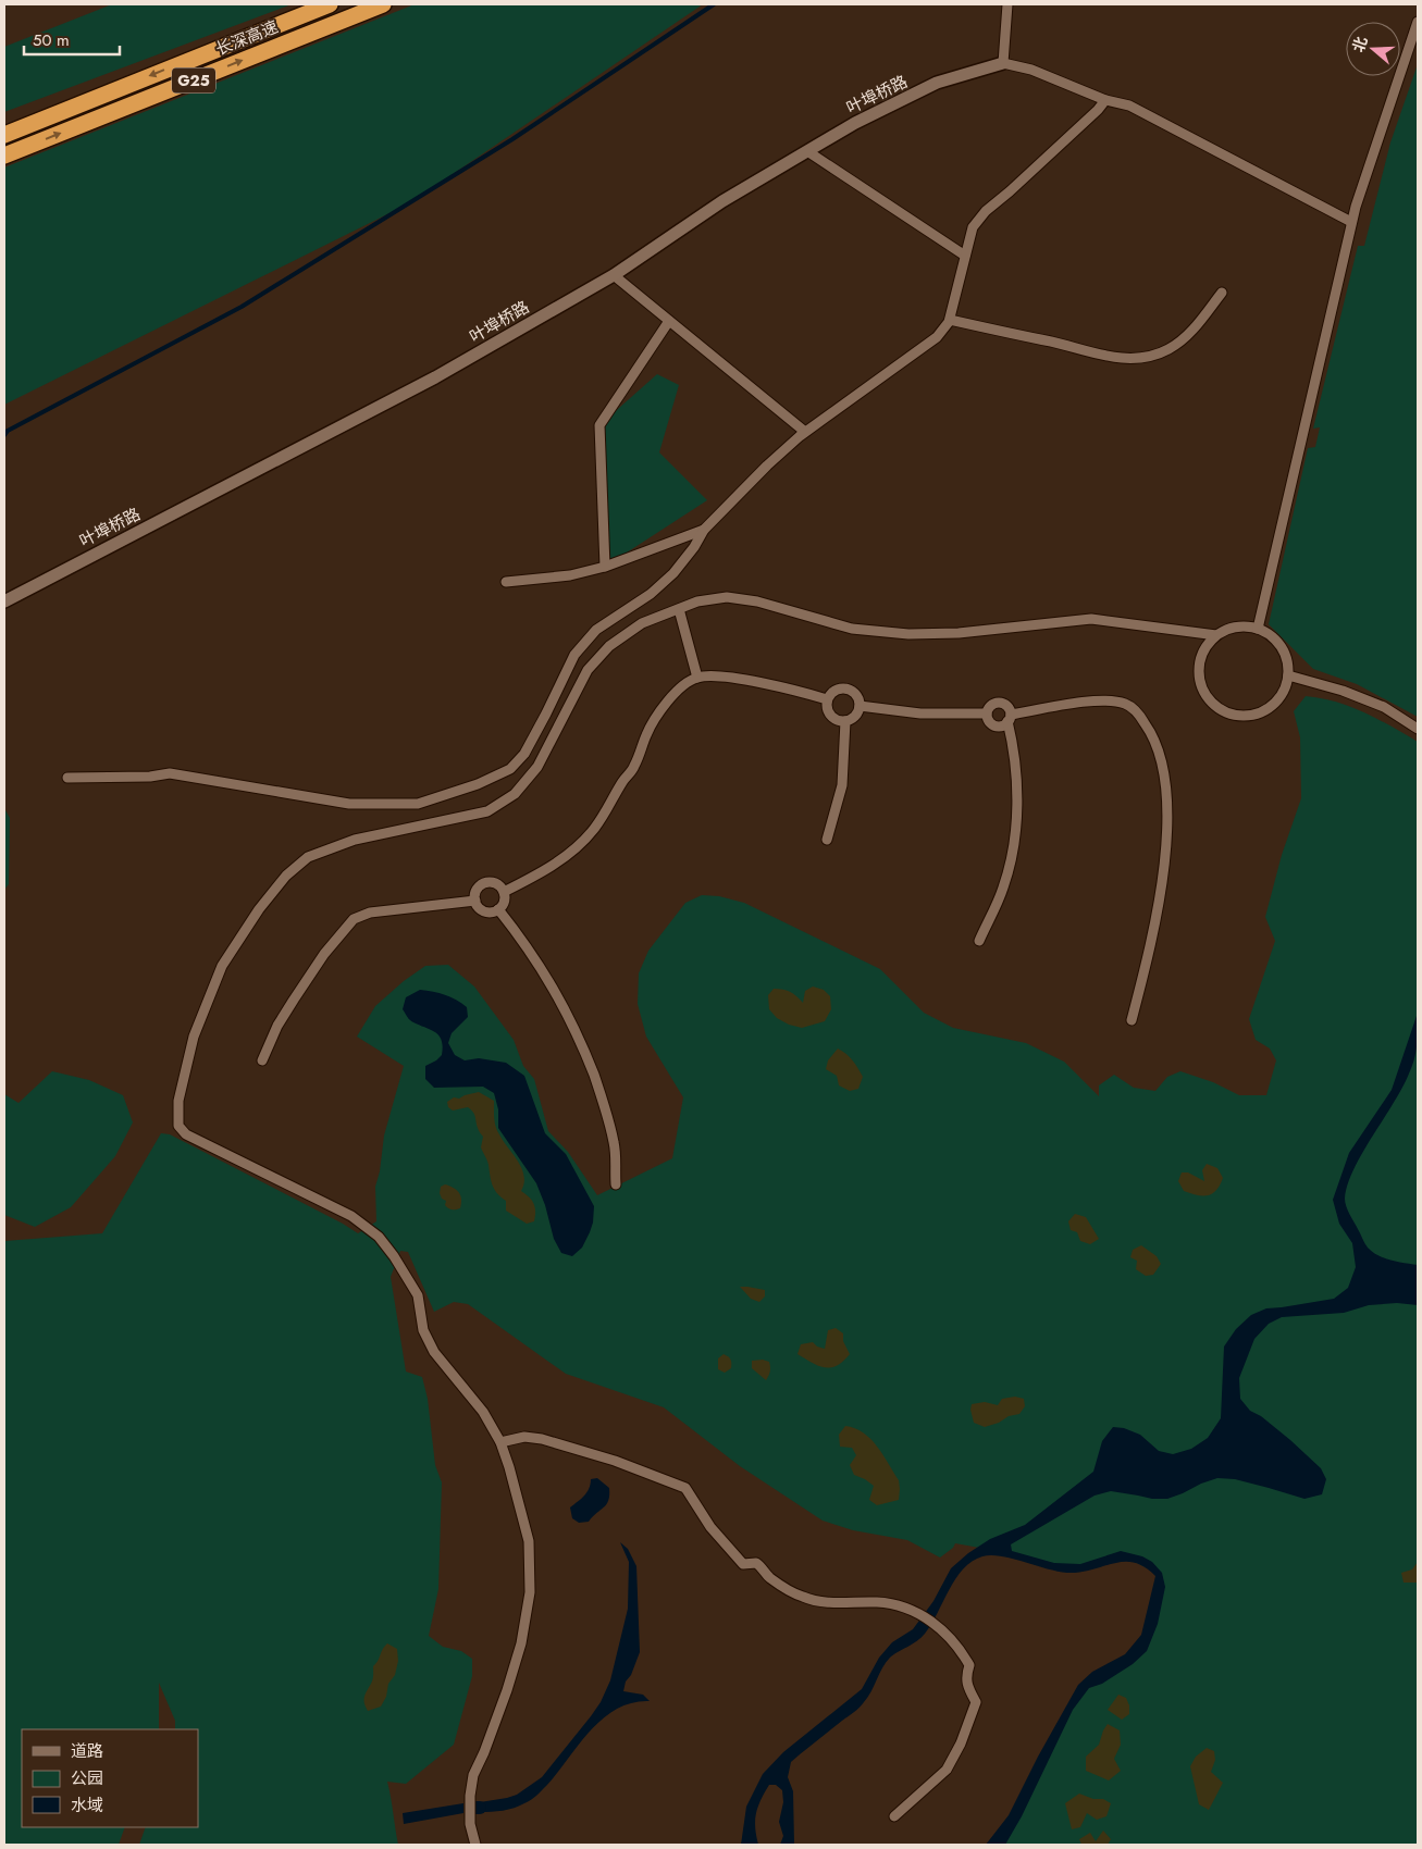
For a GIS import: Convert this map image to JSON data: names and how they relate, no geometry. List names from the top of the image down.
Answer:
{
  "streets": {
    "highway": ["长深高速", "G25"],
    "street": ["叶埠桥路"]
  },
  "legend": ["道路", "公园", "水域"],
  "scale_bar": "50 m",
  "north": "left"
}
